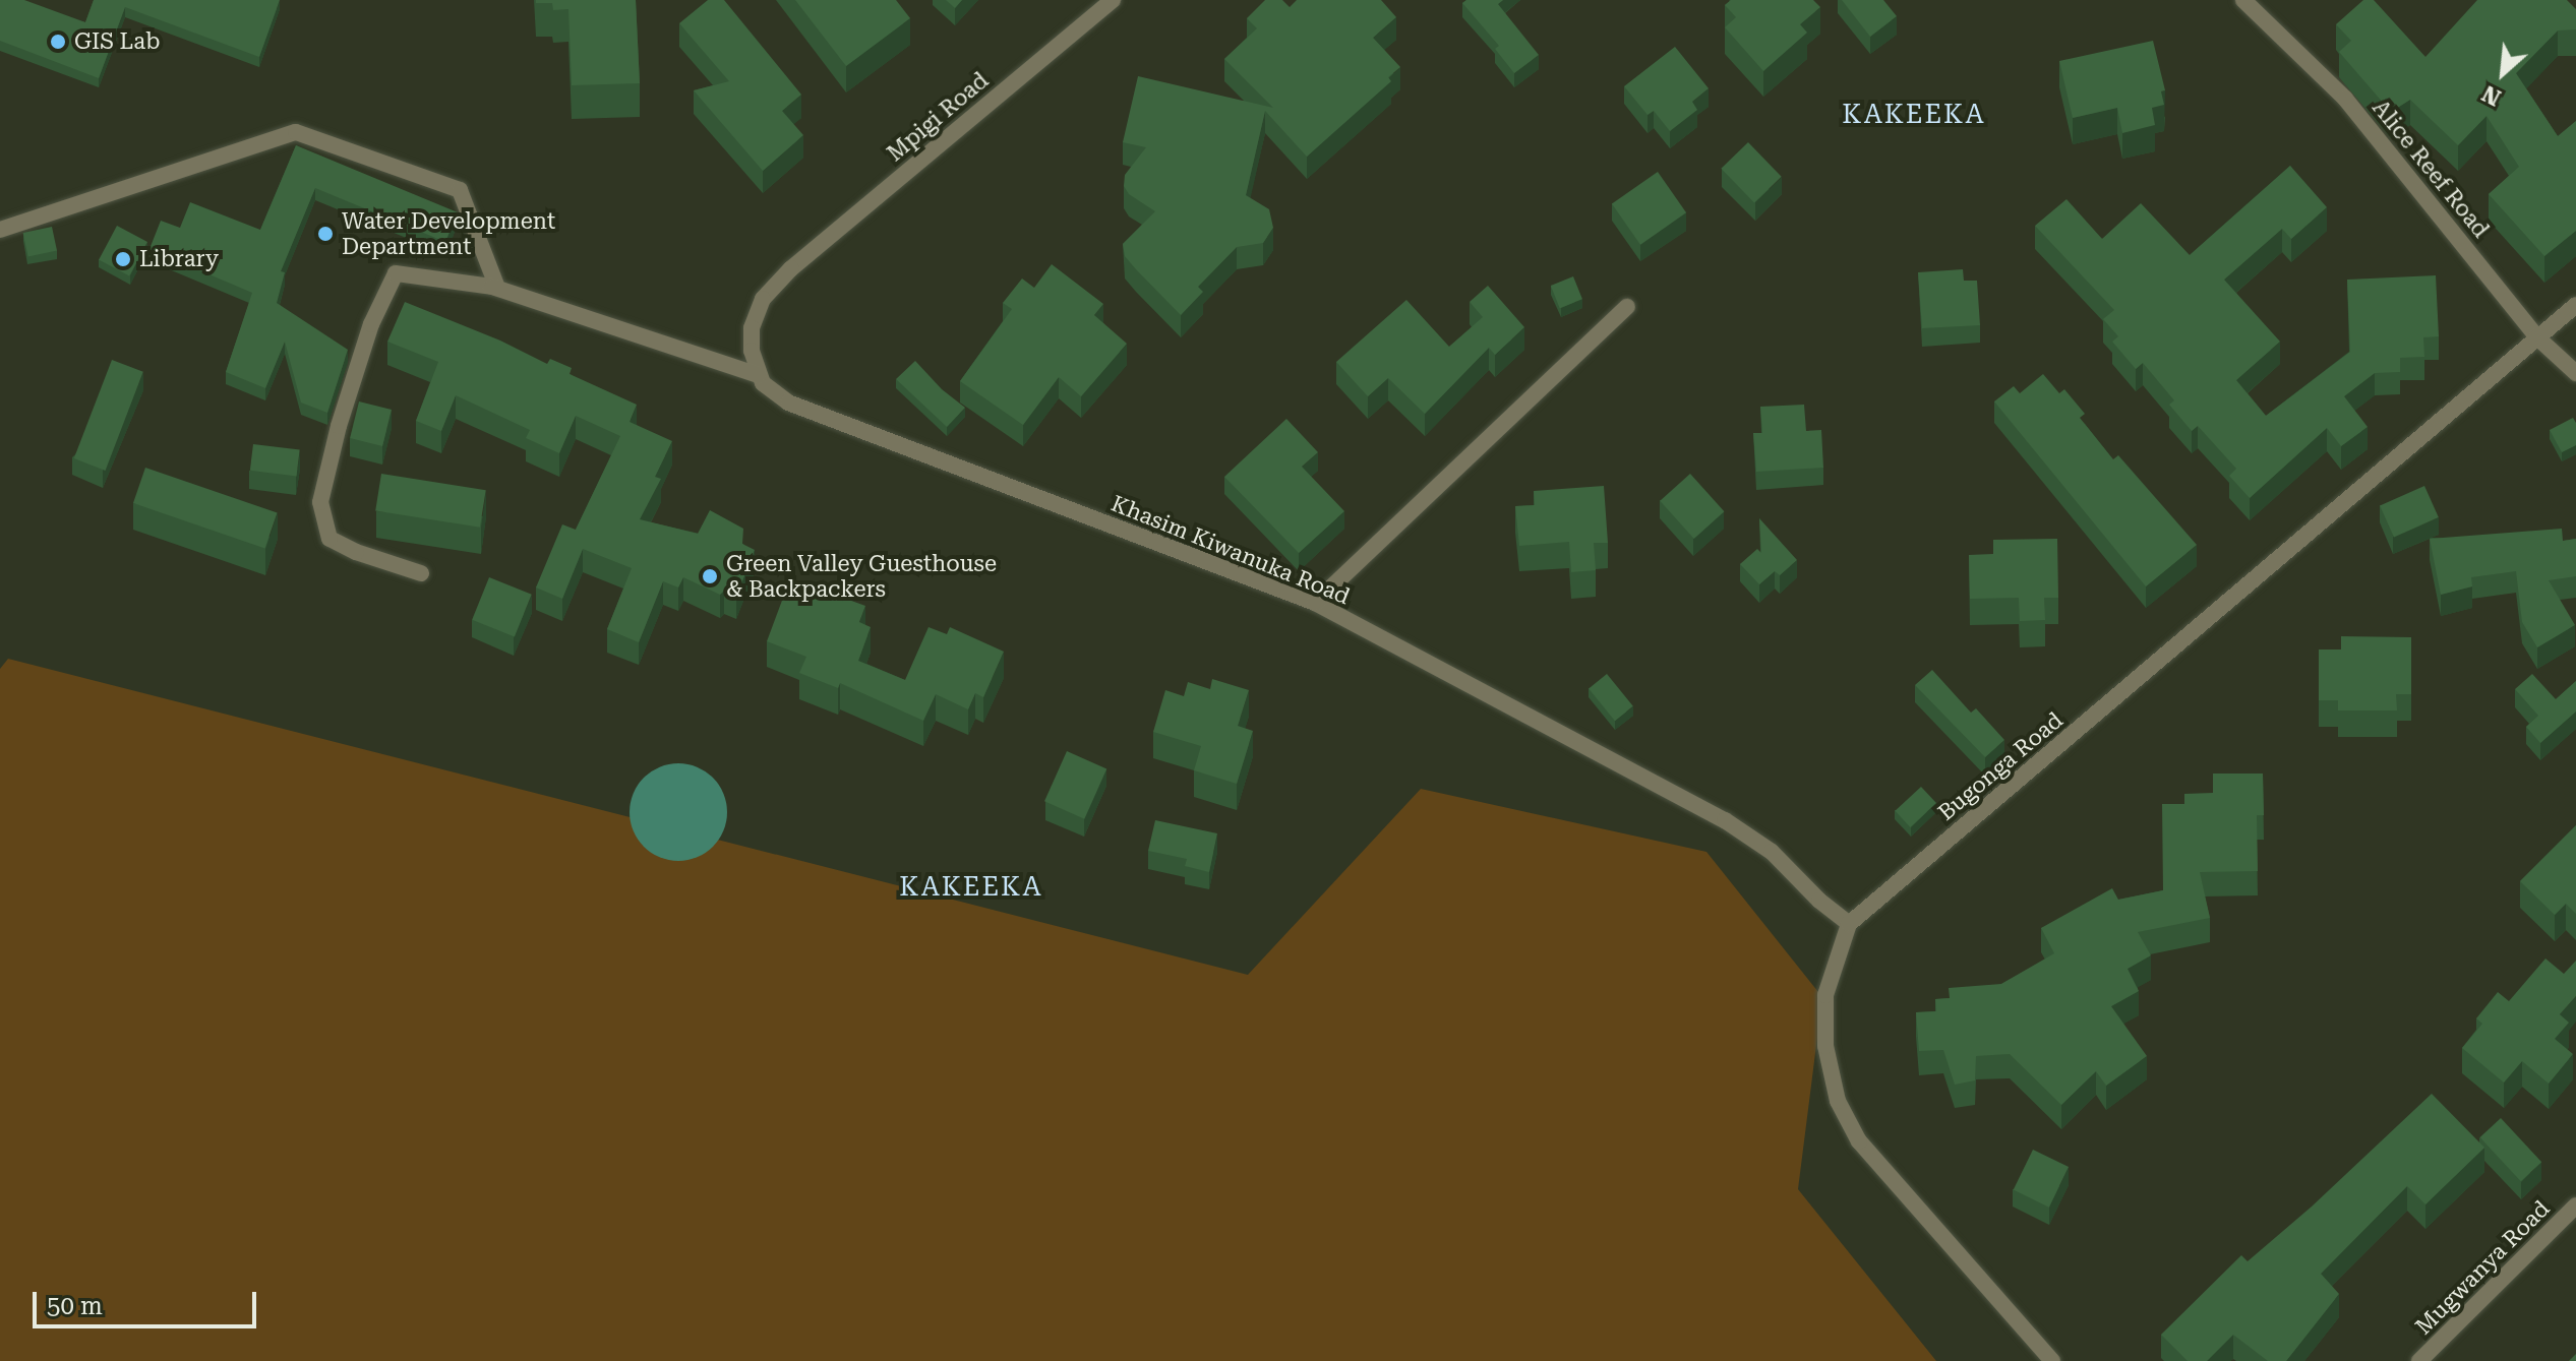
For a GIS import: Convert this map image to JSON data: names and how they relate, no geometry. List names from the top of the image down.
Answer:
{
  "streets": {
    "street": [
      "Mpigi Road",
      "Alice Reef Road",
      "Khasim Kiwanuka Road",
      "Bugonga Road",
      "Mugwanya Road"
    ]
  },
  "crossings": [
    ["Mpigi Road", "Khasim Kiwanuka Road"],
    ["Alice Reef Road", "Bugonga Road"],
    ["Khasim Kiwanuka Road", "Bugonga Road"]
  ],
  "districts": ["KAKEEKA", "KAKEEKA"],
  "places": [
    "GIS Lab",
    "Water Development Department",
    "Library",
    "Green Valley Guesthouse & Backpackers"
  ],
  "scale_bar": "50 m",
  "north": "bottom left"
}
